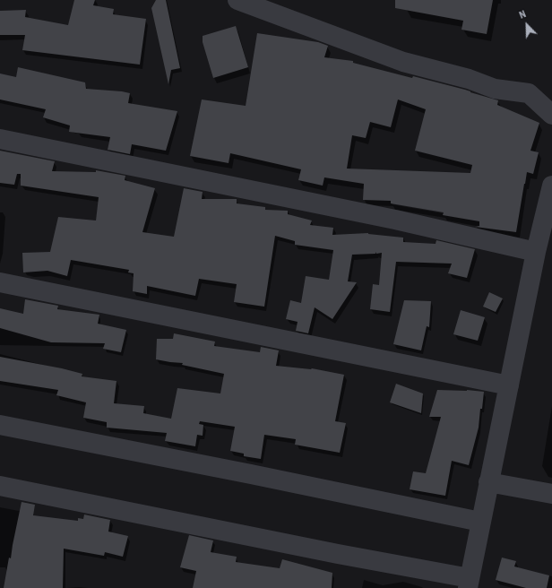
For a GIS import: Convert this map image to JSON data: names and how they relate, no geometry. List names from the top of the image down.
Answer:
{
  "north": "top left"
}
